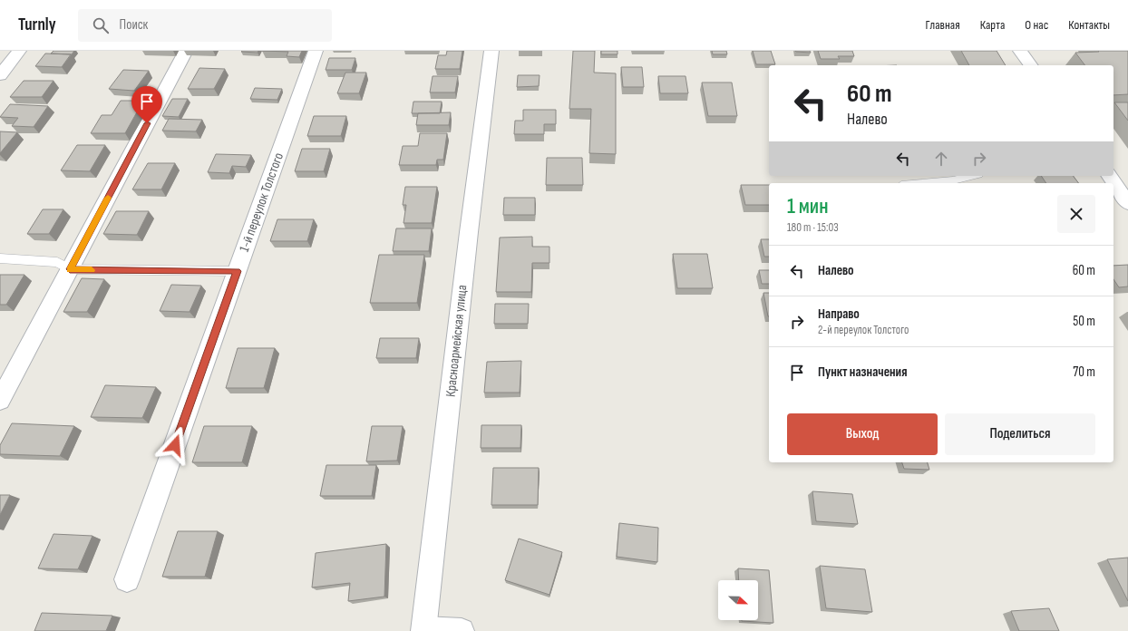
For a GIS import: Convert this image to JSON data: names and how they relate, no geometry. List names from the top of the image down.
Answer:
{
  "streets": {
    "street": ["1-й переулок Толстого", "Красноармейская улица"]
  },
  "north": "right",
  "page": {
    "header": "Turnly",
    "search": "Поиск",
    "nav": [
      "Главная",
      "Карта",
      "О нас",
      "Контакты"
    ],
    "turn": ["60 m", "Налево"],
    "heading": ["1 мин", "180 m · 15:03"],
    "list": [
      {
        "name": "Налево",
        "value": "60 m"
      },
      {
        "name": "Направо",
        "note": "2-й переулок Толстого",
        "value": "50 m"
      },
      {
        "name": "Пункт назначения",
        "value": "70 m"
      }
    ],
    "buttons": ["Выход", "Поделиться"]
  }
}
